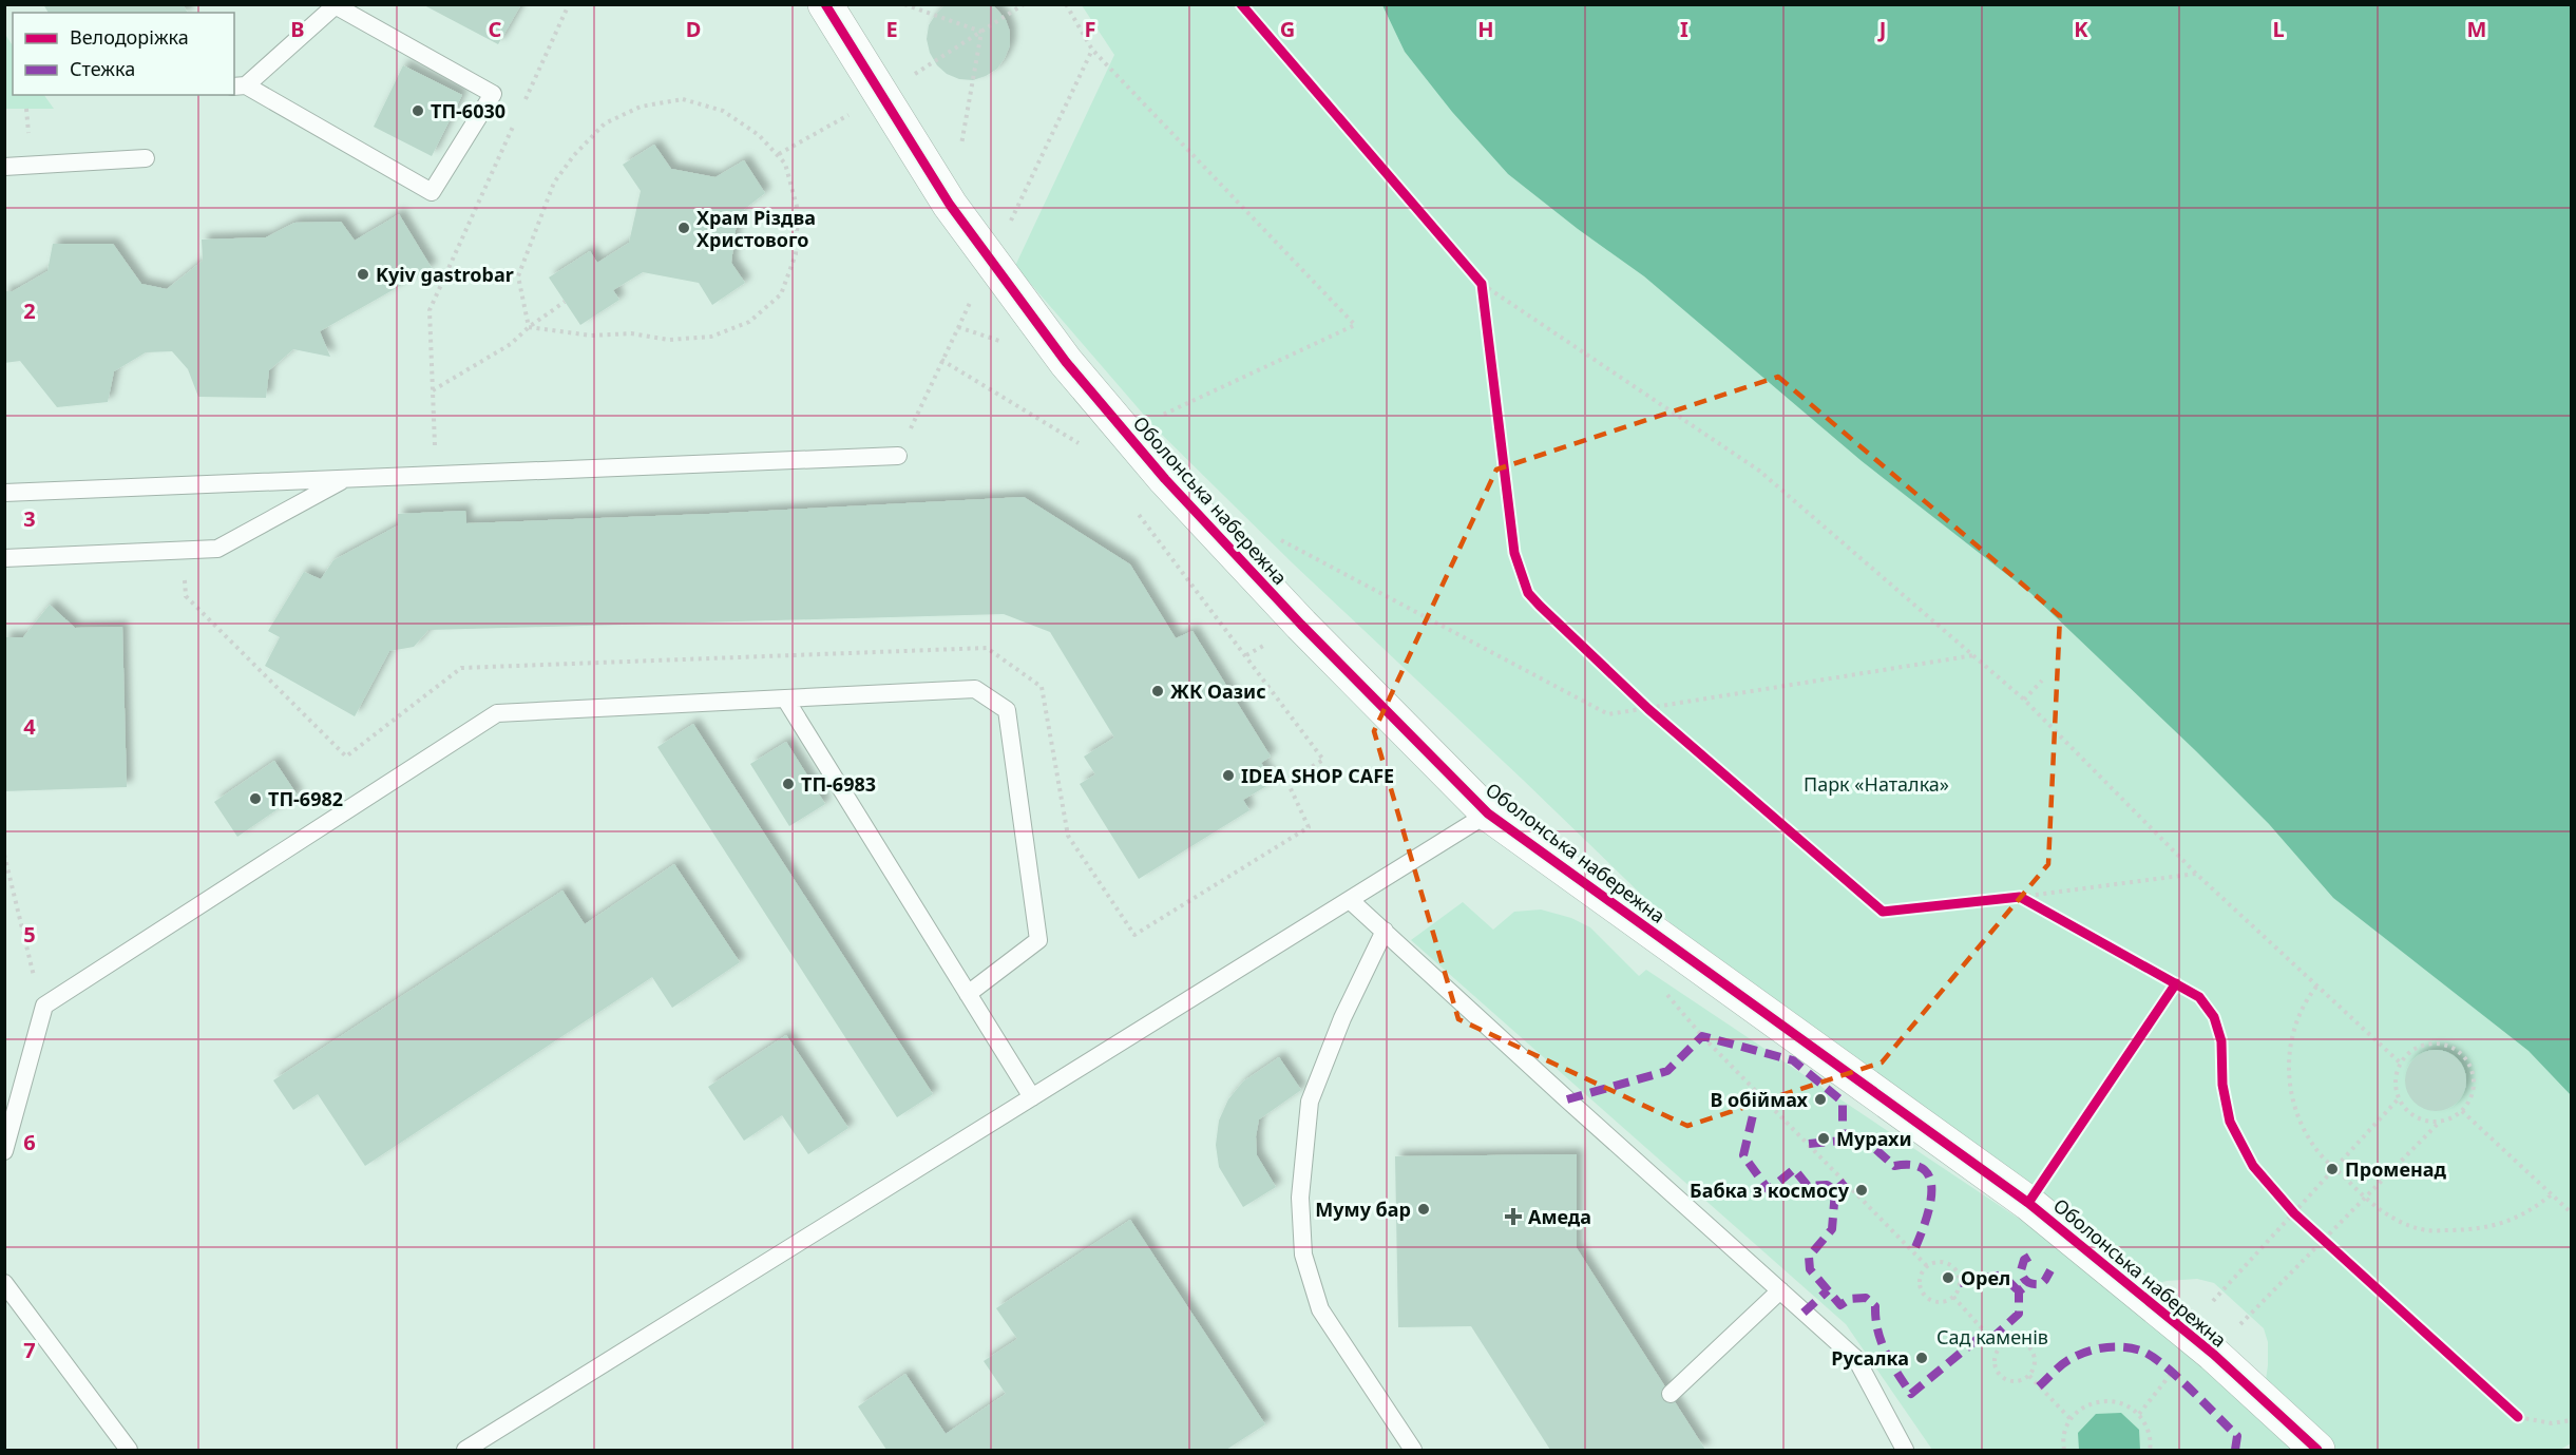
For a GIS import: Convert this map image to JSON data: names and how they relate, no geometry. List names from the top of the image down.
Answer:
{
  "streets": {
    "street": ["Оболонська набережна"]
  },
  "parks": ["Парк «Наталка»", "Сад каменів"],
  "places": {
    "other": [
      "ТП-6030",
      "Храм Різдва Христового",
      "Kyiv gastrobar",
      "ЖК Оазис",
      "IDEA SHOP CAFE",
      "ТП-6983",
      "ТП-6982",
      "В обіймах",
      "Мурахи",
      "Променад",
      "Бабка з космосу",
      "Муму бар",
      "Орел",
      "Русалка"
    ],
    "health": ["Амеда"]
  },
  "legend": ["Велодоріжка", "Стежка"],
  "grid": {
    "columns": [
      "B",
      "C",
      "D",
      "E",
      "F",
      "G",
      "H",
      "I",
      "J",
      "K",
      "L",
      "M"
    ],
    "rows": [
      "2",
      "3",
      "4",
      "5",
      "6",
      "7"
    ]
  }
}
